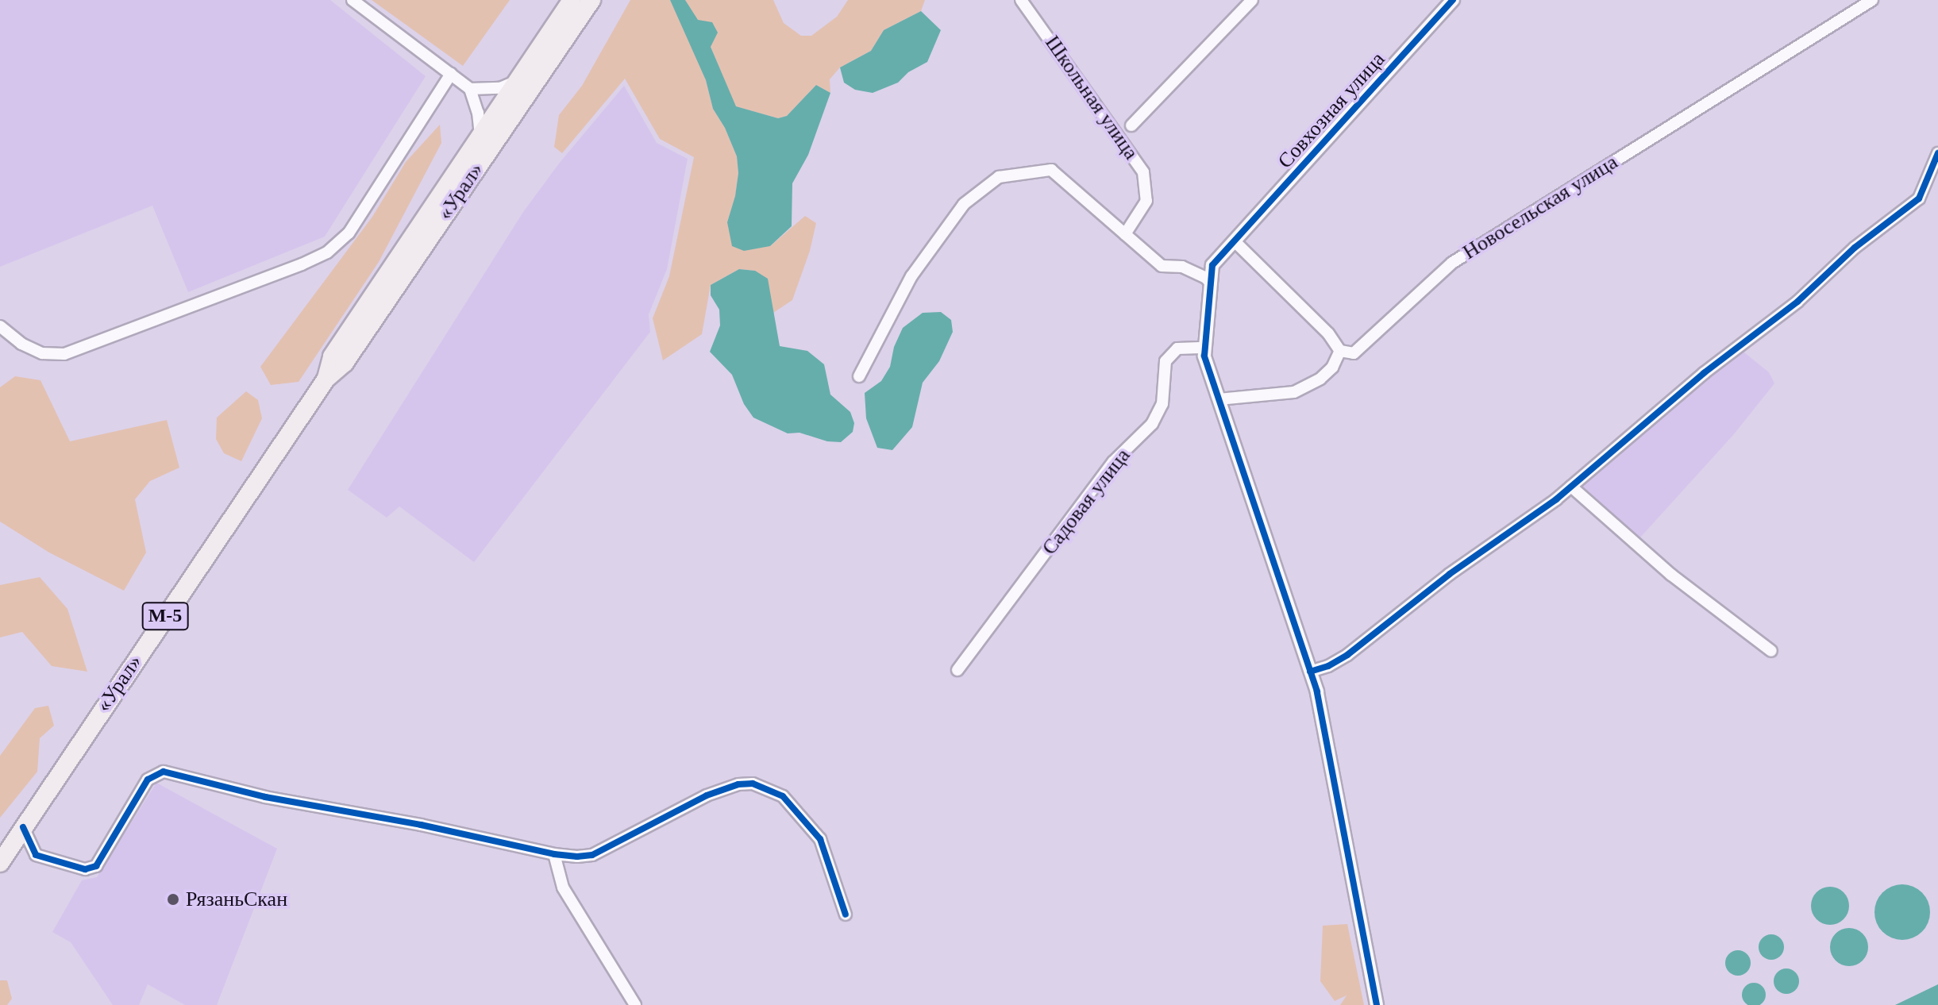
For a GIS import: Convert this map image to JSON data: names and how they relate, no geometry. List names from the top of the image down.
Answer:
{
  "streets": {
    "highway": ["«Урал»", "М-5"],
    "street": [
      "Школьная улица",
      "Совхозная улица",
      "Новосельская улица",
      "Садовая улица"
    ]
  },
  "crossings": [
    ["Совхозная улица", "Садовая улица"]
  ],
  "places": ["РязаньСкан"]
}
